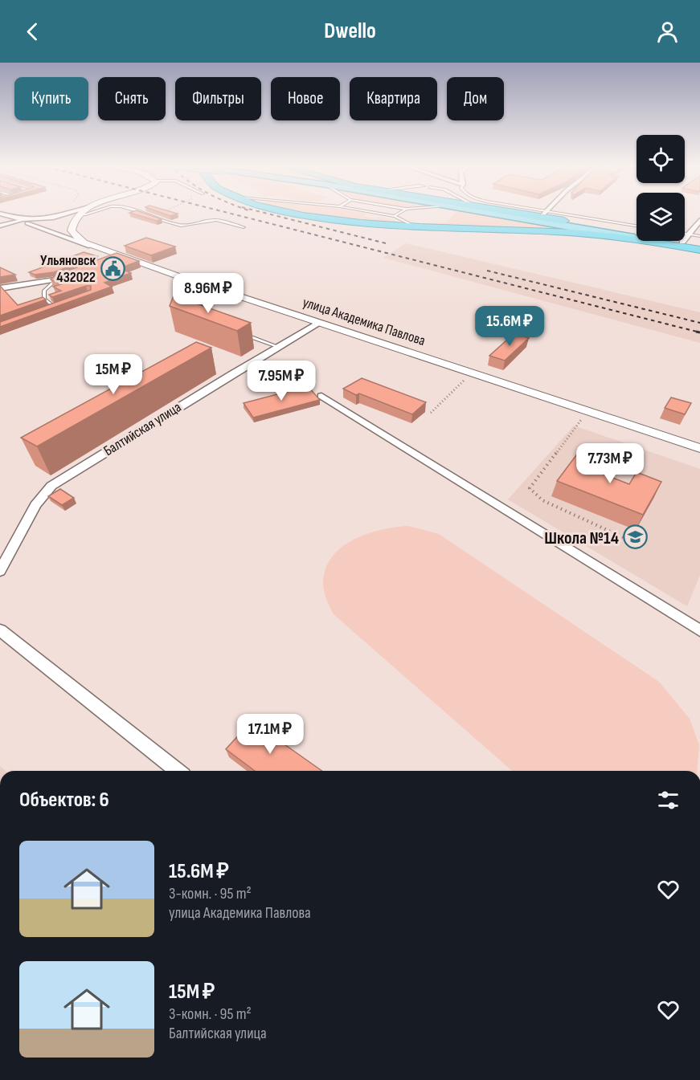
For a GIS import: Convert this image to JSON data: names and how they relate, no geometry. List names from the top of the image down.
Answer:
{
  "streets": {
    "street": ["улица Академика Павлова", "Балтийская улица"]
  },
  "crossings": [
    ["улица Академика Павлова", "Балтийская улица"]
  ],
  "places": {
    "public building": ["Ульяновск 432022"],
    "school or university": ["Школа №14"]
  },
  "page": {
    "header": "Dwello",
    "chip": [
      "Купить",
      "Снять",
      "Фильтры",
      "Новое",
      "Квартира",
      "Дом"
    ],
    "price": [
      "8.96M ₽",
      "15.6M ₽",
      "15M ₽",
      "7.95M ₽",
      "7.73M ₽",
      "17.1M ₽"
    ],
    "heading": "Объектов: 6",
    "list": [
      {
        "name": "15.6M ₽",
        "note": "3-комн. · 95 m² · улица Академика Павлова"
      },
      {
        "name": "15M ₽",
        "note": "3-комн. · 95 m² · Балтийская улица"
      }
    ]
  }
}
